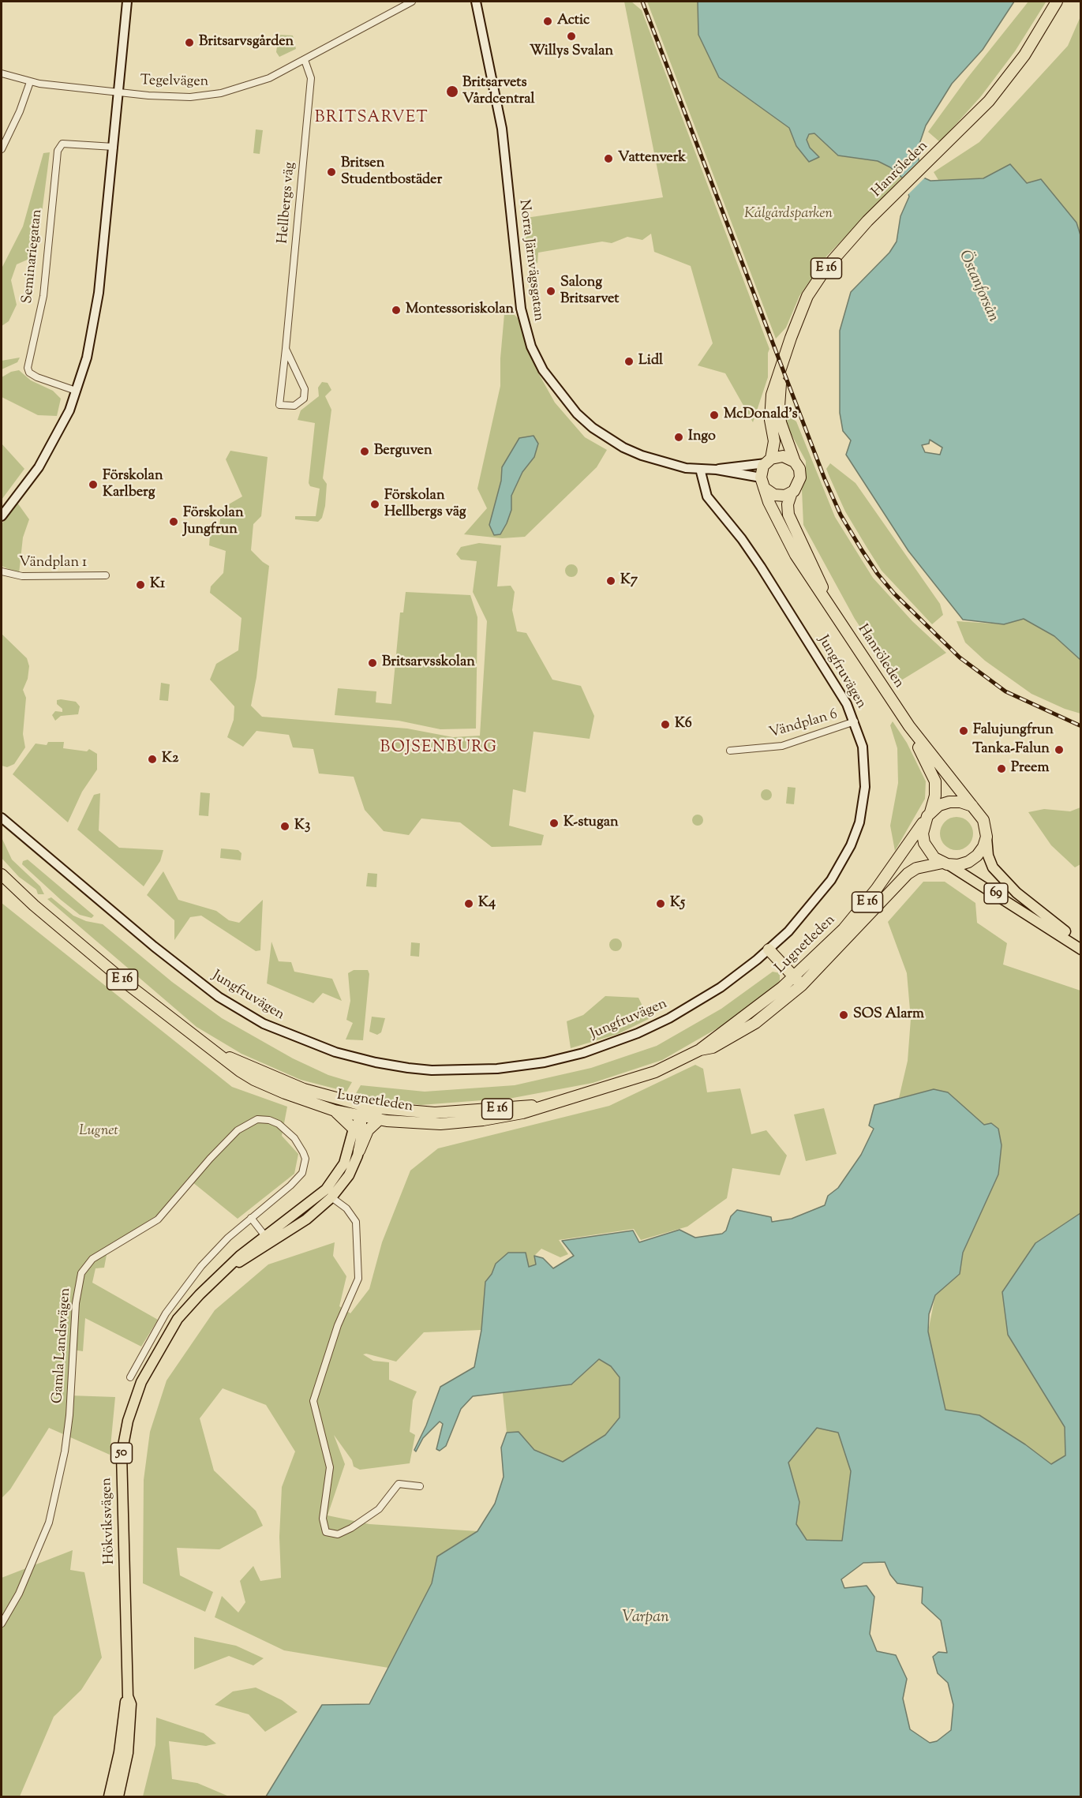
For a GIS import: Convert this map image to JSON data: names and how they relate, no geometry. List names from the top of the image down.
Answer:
{
  "streets": {
    "highway": [
      "Hanröleden",
      "E 16",
      "Lugnetleden",
      "50"
    ],
    "main road": ["69", "Hökviksvägen"],
    "street": [
      "Tegelvägen",
      "Hellbergs väg",
      "Seminariegatan",
      "Norra Järnvägsgatan",
      "Vändplan 1",
      "Jungfruvägen",
      "Vändplan 6",
      "Gamla Landsvägen"
    ]
  },
  "crossings": [
    ["Tegelvägen", "Hellbergs väg"],
    ["Hanröleden", "Norra Järnvägsgatan"],
    ["Hanröleden", "E 16"],
    ["Hanröleden", "69"],
    ["Hanröleden", "Lugnetleden"],
    ["Norra Järnvägsgatan", "Jungfruvägen"],
    ["E 16", "69"],
    ["E 16", "Lugnetleden"],
    ["Jungfruvägen", "Vändplan 6"],
    ["69", "Lugnetleden"],
    ["Lugnetleden", "50"],
    ["Lugnetleden", "Hökviksvägen"],
    ["50", "Hökviksvägen"]
  ],
  "districts": ["BRITSARVET", "BOJSENBURG"],
  "water": ["Östanforsån", "Varpan"],
  "parks": ["Kålgårdsparken", "Lugnet"],
  "places": [
    "Actic",
    "Willys Svalan",
    "Britsarvsgården",
    "Britsarvets Vårdcentral",
    "Vattenverk",
    "Britsen Studentbostäder",
    "Salong Britsarvet",
    "Montessoriskolan",
    "Lidl",
    "McDonald's",
    "Ingo",
    "Berguven",
    "Förskolan Karlberg",
    "Förskolan Hellbergs väg",
    "Förskolan Jungfrun",
    "K7",
    "K1",
    "Britsarvsskolan",
    "K6",
    "Falujungfrun",
    "Tanka-Falun",
    "K2",
    "Preem",
    "K-stugan",
    "K3",
    "K4",
    "K5",
    "SOS Alarm"
  ]
}
